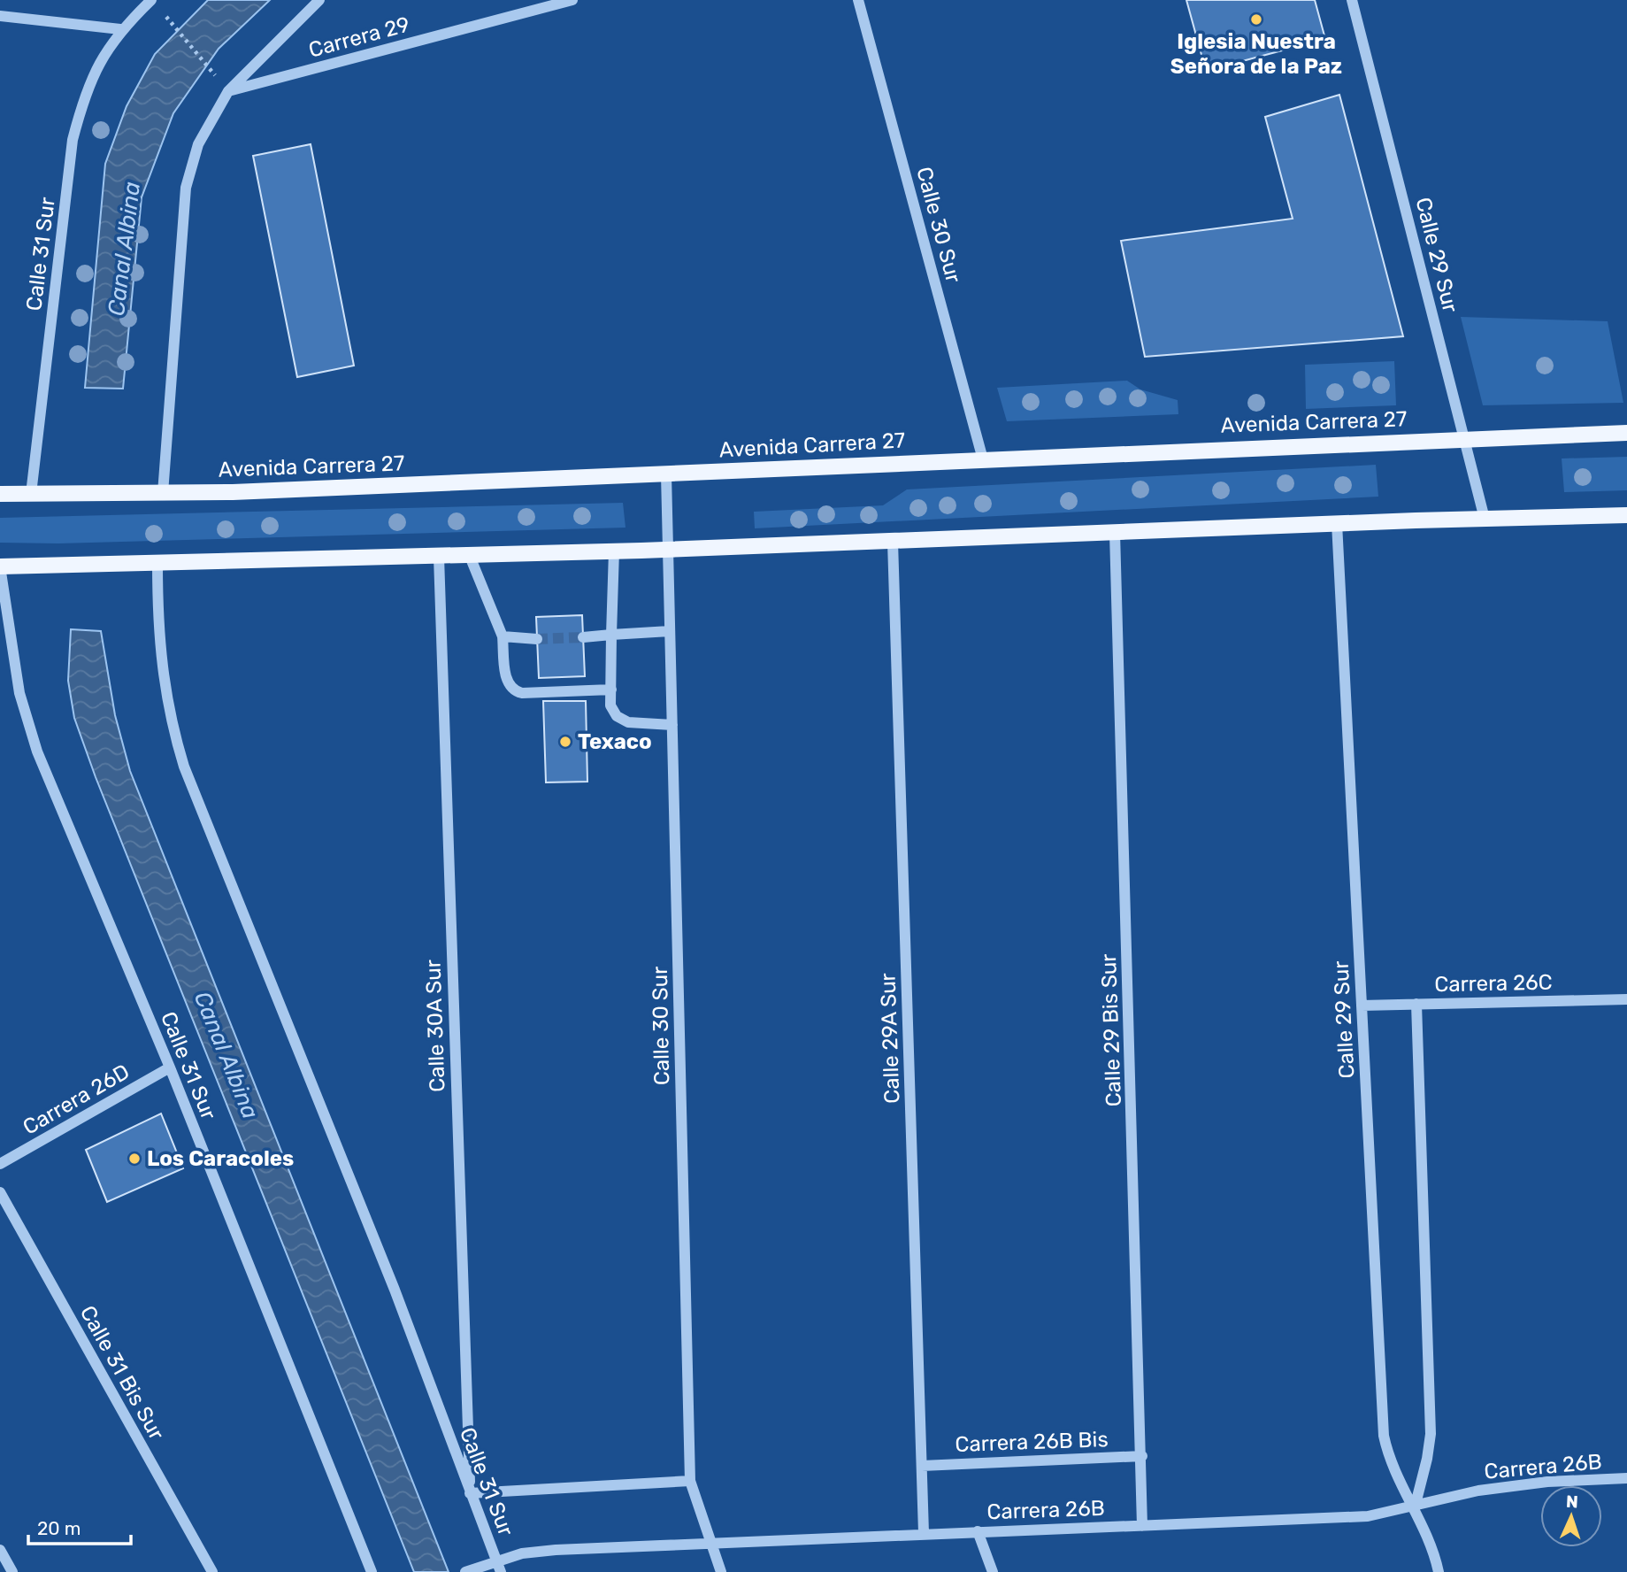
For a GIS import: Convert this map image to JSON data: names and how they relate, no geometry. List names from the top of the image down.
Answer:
{
  "streets": {
    "main road": ["Avenida Carrera 27"],
    "street": [
      "Carrera 29",
      "Calle 30 Sur",
      "Calle 31 Sur",
      "Calle 29 Sur",
      "Carrera 26C",
      "Calle 30A Sur",
      "Calle 29 Bis Sur",
      "Calle 29A Sur",
      "Carrera 26D",
      "Calle 31 Bis Sur",
      "Carrera 26B Bis",
      "Carrera 26B"
    ]
  },
  "crossings": [
    ["Calle 30 Sur", "Avenida Carrera 27"],
    ["Calle 30 Sur", "Carrera 26B"],
    ["Calle 31 Sur", "Avenida Carrera 27"],
    ["Calle 31 Sur", "Calle 30A Sur"],
    ["Calle 31 Sur", "Carrera 26D"],
    ["Calle 31 Sur", "Carrera 26B"],
    ["Calle 29 Sur", "Avenida Carrera 27"],
    ["Calle 29 Sur", "Carrera 26C"],
    ["Calle 29 Sur", "Carrera 26B"],
    ["Calle 29 Bis Sur", "Carrera 26B Bis"],
    ["Calle 29 Bis Sur", "Carrera 26B"],
    ["Calle 29A Sur", "Carrera 26B Bis"],
    ["Calle 29A Sur", "Carrera 26B"]
  ],
  "water": ["Canal Albina"],
  "places": ["Iglesia Nuestra Señora de la Paz", "Texaco", "Los Caracoles"],
  "scale_bar": "20 m",
  "north": "top"
}
